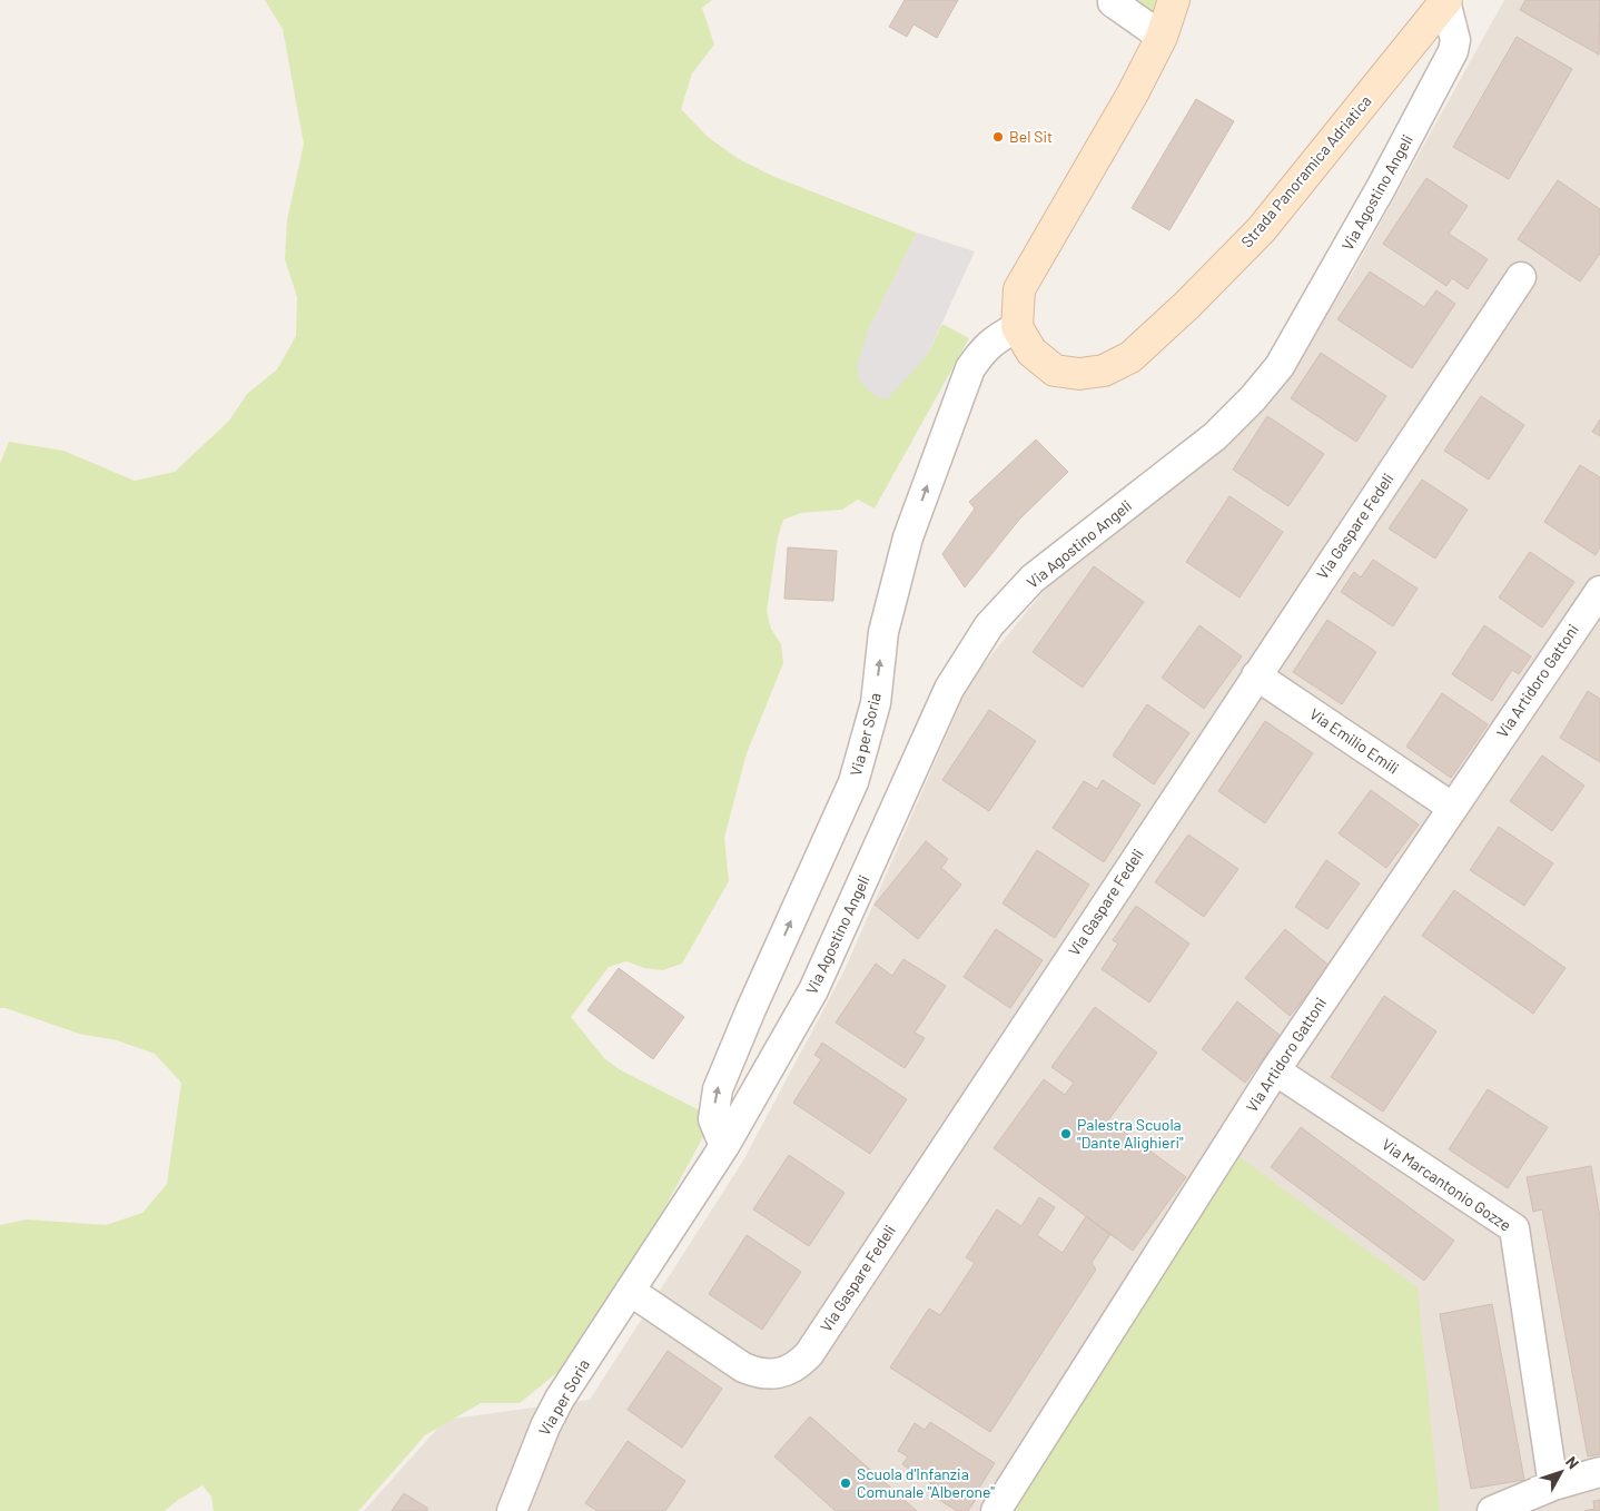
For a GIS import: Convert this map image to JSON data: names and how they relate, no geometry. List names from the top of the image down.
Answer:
{
  "streets": {
    "street": [
      "Strada Panoramica Adriatica",
      "Via Agostino Angeli",
      "Via Gaspare Fedeli",
      "Via Artidoro Gattoni",
      "Via per Soria",
      "Via Emilio Emili",
      "Via Marcantonio Gozze"
    ]
  },
  "crossings": [
    ["Strada Panoramica Adriatica", "Via Agostino Angeli"],
    ["Strada Panoramica Adriatica", "Via per Soria"],
    ["Via Agostino Angeli", "Via Gaspare Fedeli"],
    ["Via Agostino Angeli", "Via per Soria"],
    ["Via Gaspare Fedeli", "Via per Soria"],
    ["Via Gaspare Fedeli", "Via Emilio Emili"],
    ["Via Artidoro Gattoni", "Via Emilio Emili"],
    ["Via Artidoro Gattoni", "Via Marcantonio Gozze"]
  ],
  "one_way": ["Via per Soria"],
  "places": ["Bel Sit", "Palestra Scuola \"Dante Alighieri\"", "Scuola d'Infanzia Comunale \"Alberone\""],
  "north": "top right"
}
